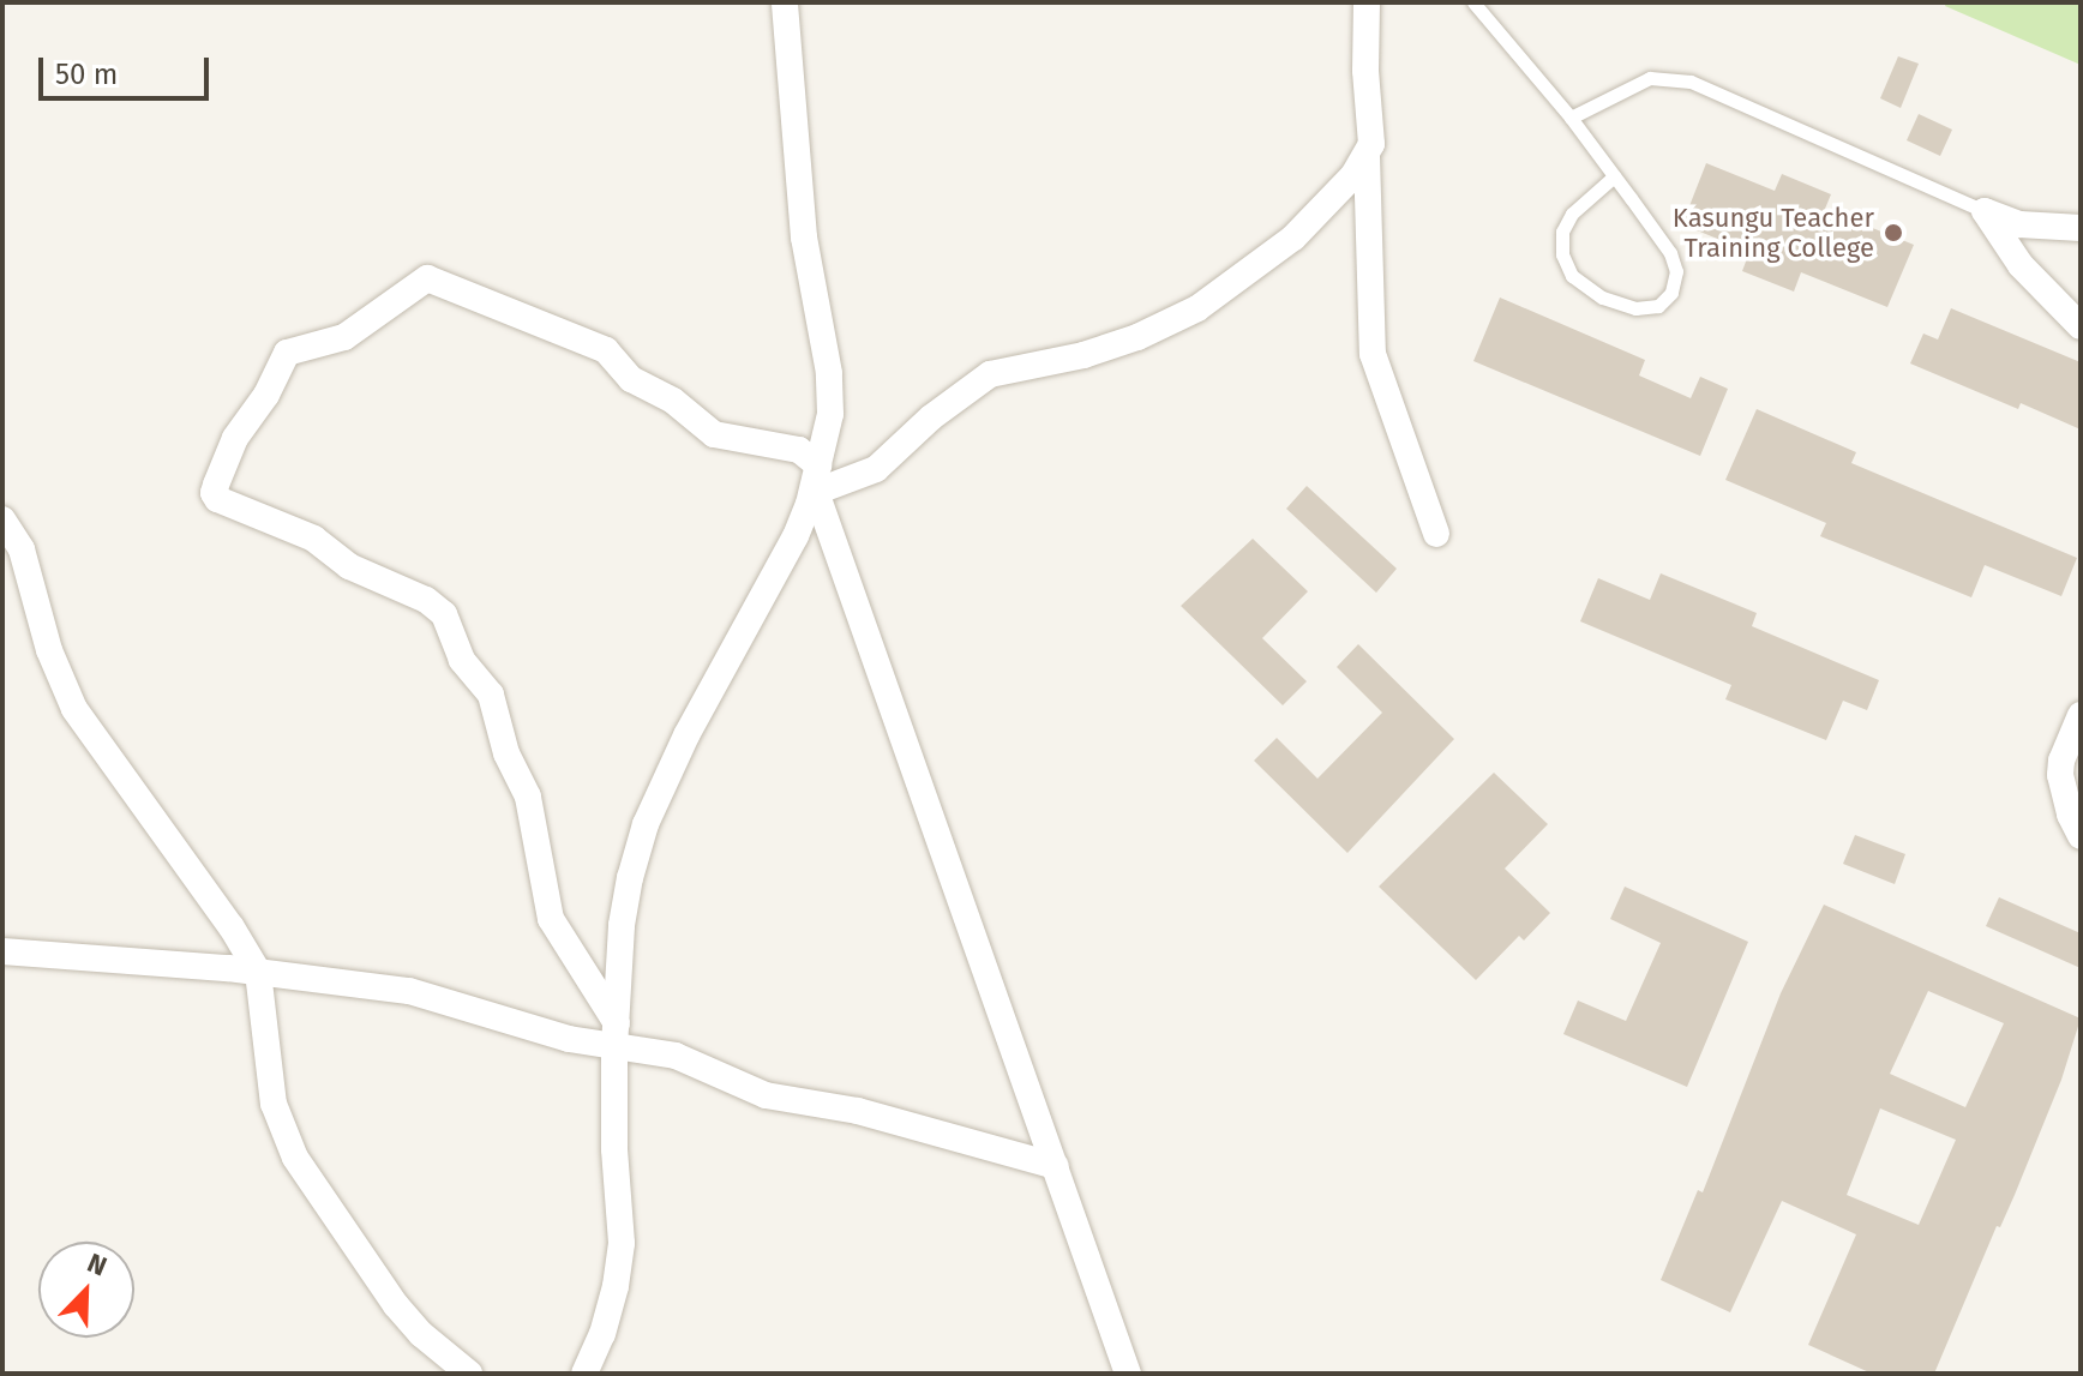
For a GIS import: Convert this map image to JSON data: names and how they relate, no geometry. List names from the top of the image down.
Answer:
{
  "places": ["Kasungu Teacher Training College"],
  "scale_bar": "50 m",
  "north": "top right"
}
